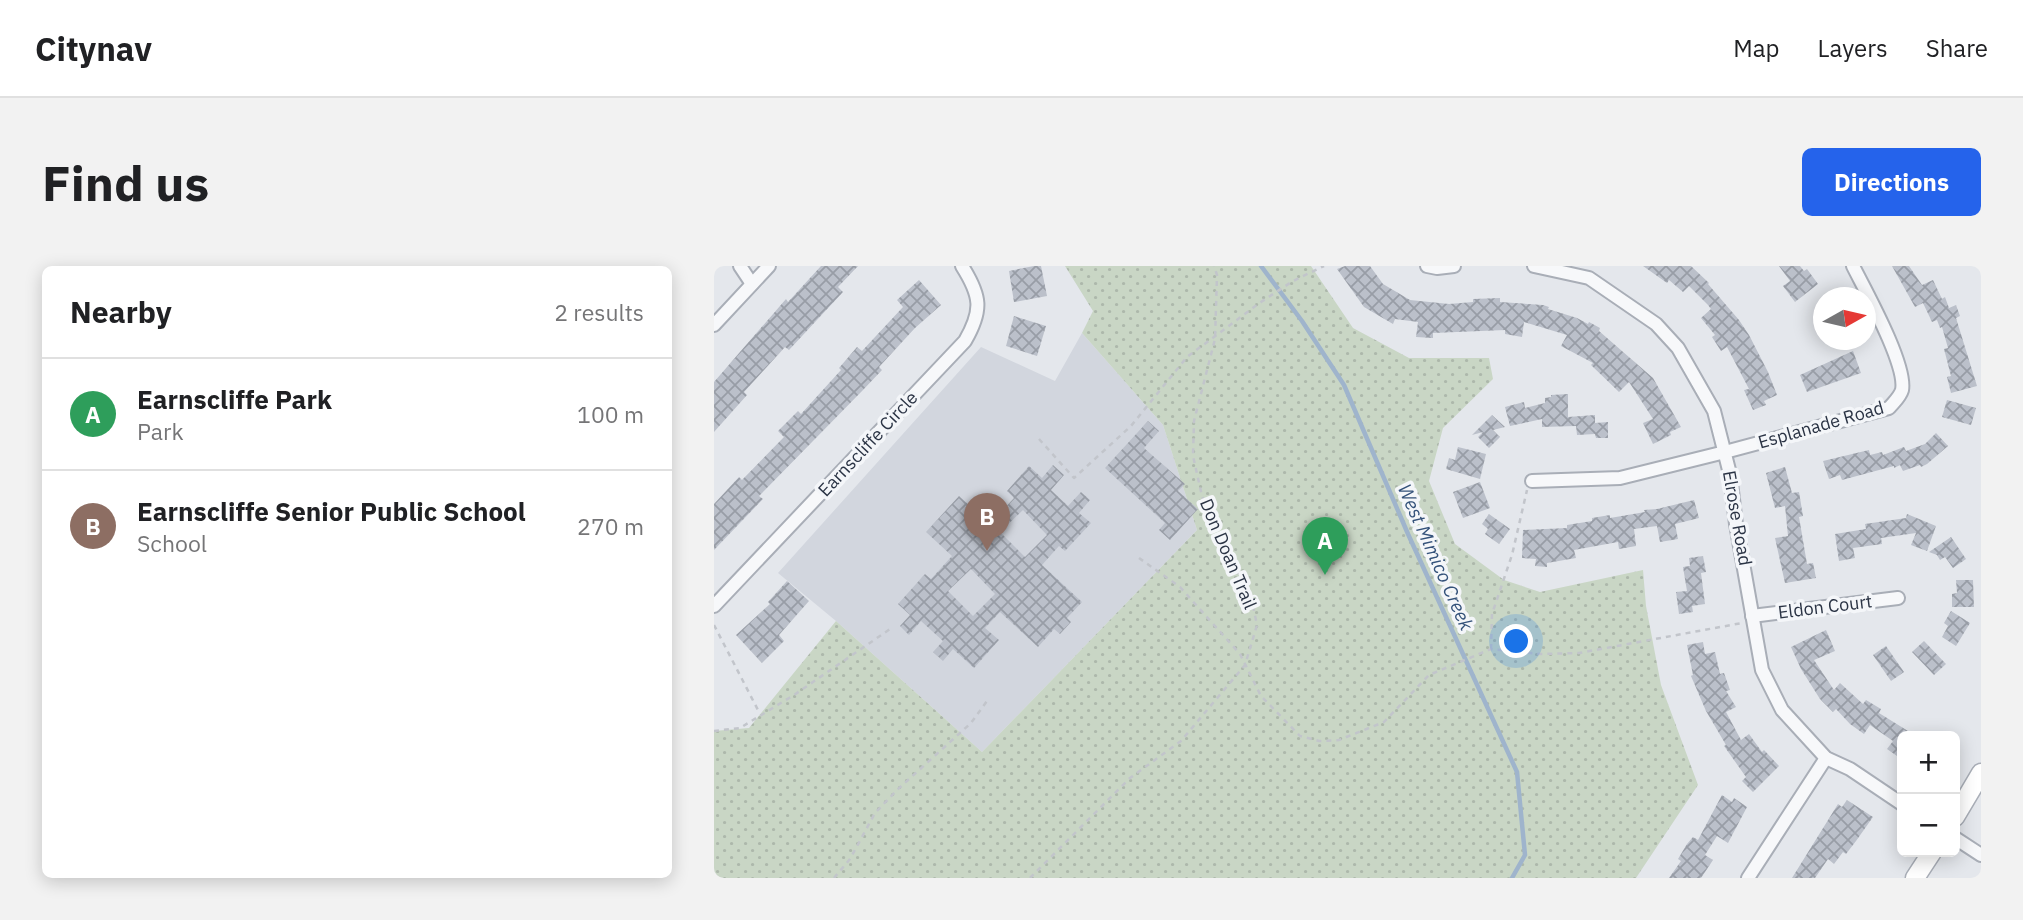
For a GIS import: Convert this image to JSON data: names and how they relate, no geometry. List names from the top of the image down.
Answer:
{
  "streets": {
    "street": [
      "Esplanade Road",
      "Earnscliffe Circle",
      "Elrose Road",
      "Eldon Court"
    ],
    "path": ["Don Doan Trail"]
  },
  "crossings": [
    ["Esplanade Road", "Elrose Road"],
    ["Elrose Road", "Eldon Court"]
  ],
  "water": ["West Mimico Creek"],
  "north": "right",
  "page": {
    "header": "Citynav",
    "nav": ["Map", "Layers", "Share"],
    "buttons": "Directions",
    "title": "Find us",
    "heading": ["Nearby", "2 results"],
    "list": [
      {
        "mark": "A",
        "name": "Earnscliffe Park",
        "note": "Park",
        "value": "100 m"
      },
      {
        "mark": "B",
        "name": "Earnscliffe Senior Public School",
        "note": "School",
        "value": "270 m"
      }
    ],
    "pins": ["B", "A"],
    "map_buttons": ["+", "−"]
  }
}
